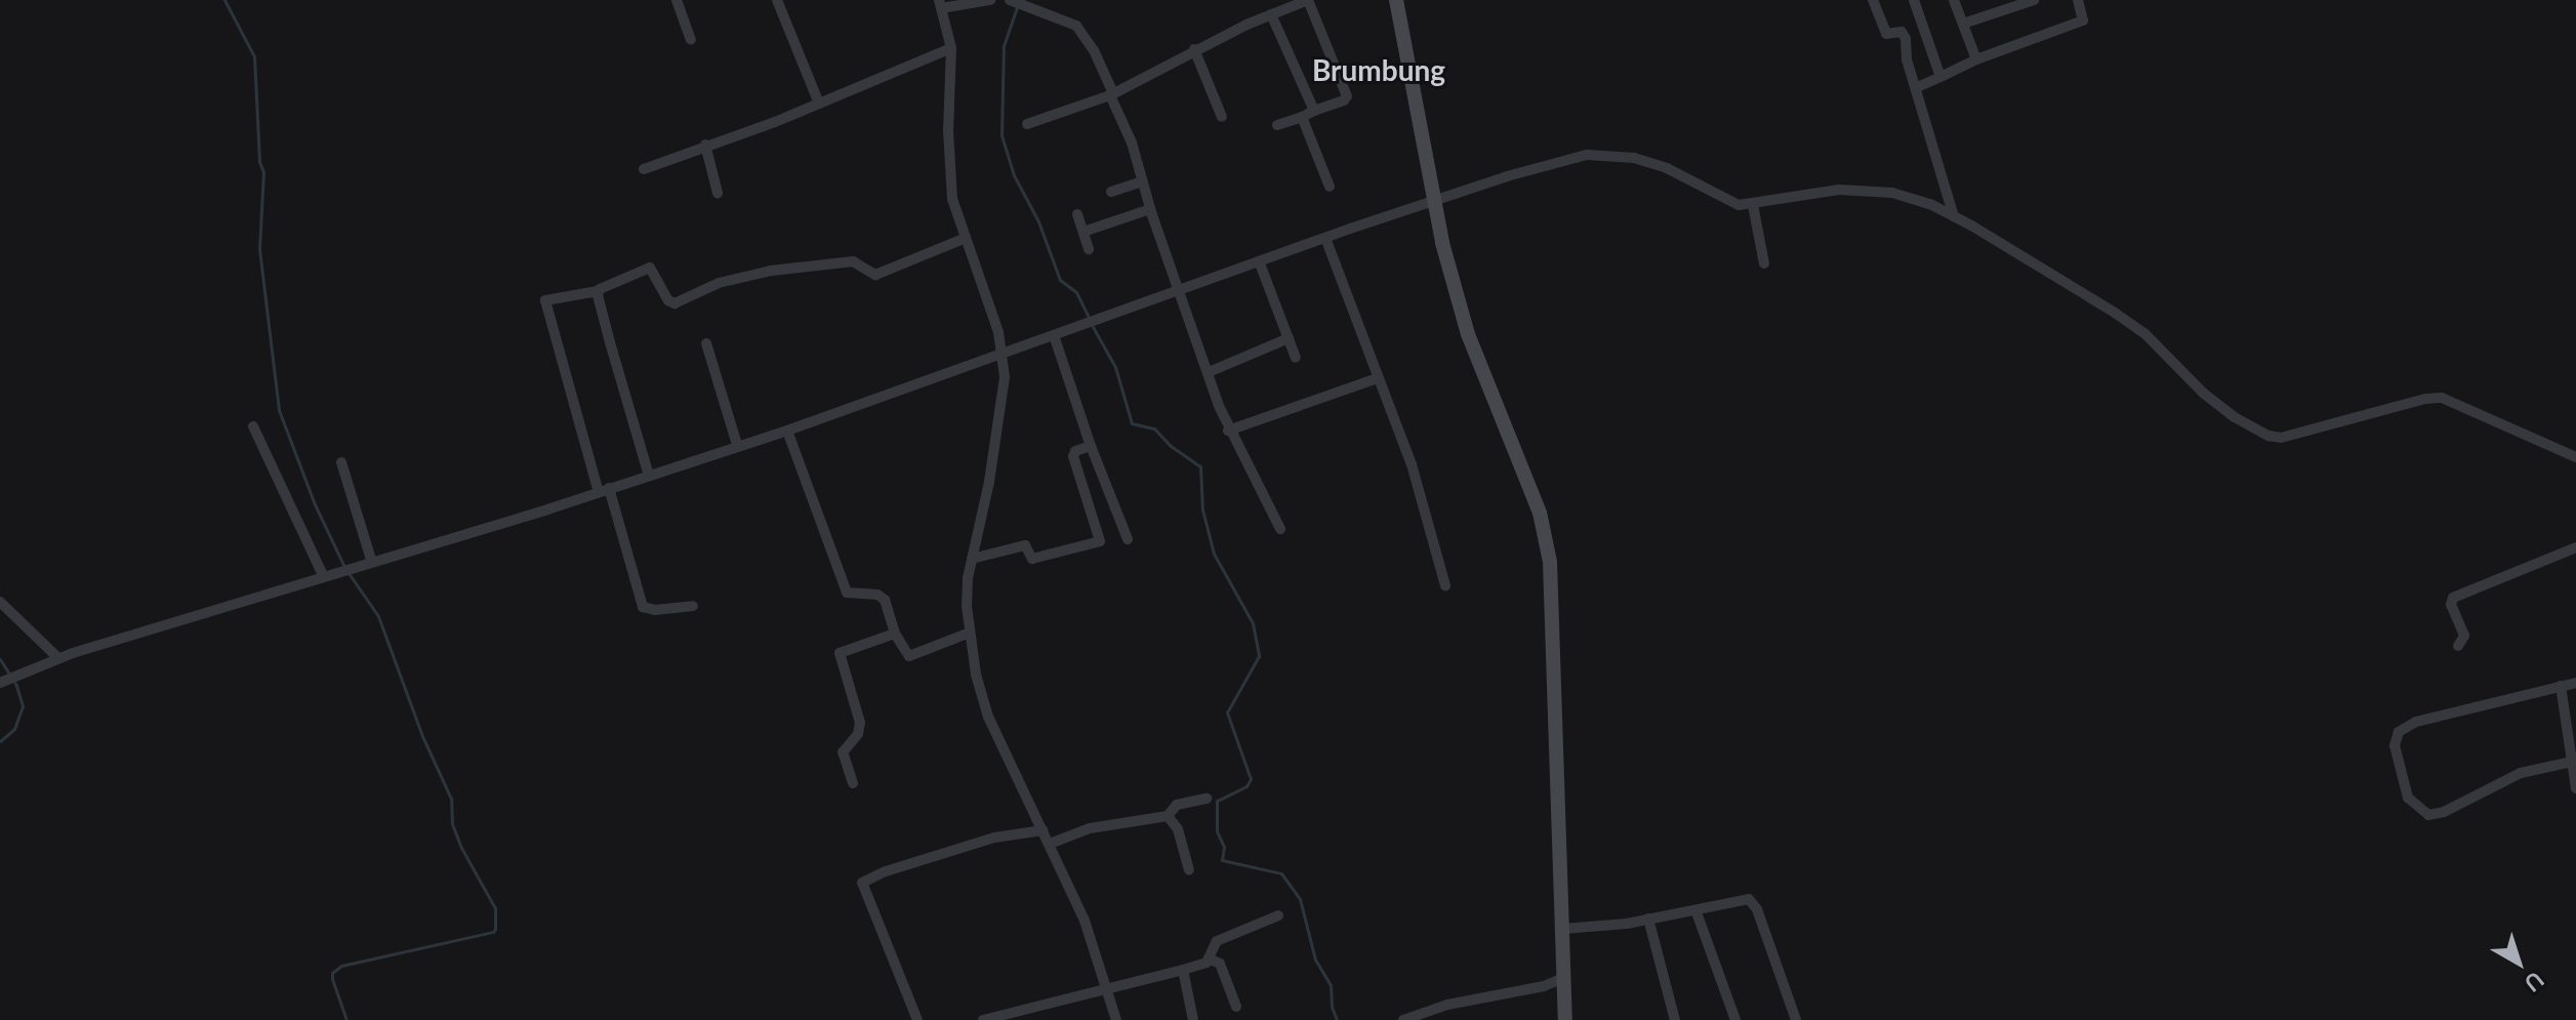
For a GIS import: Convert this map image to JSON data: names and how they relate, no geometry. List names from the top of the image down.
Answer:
{
  "districts": ["Brumbung"],
  "north": "bottom right"
}
